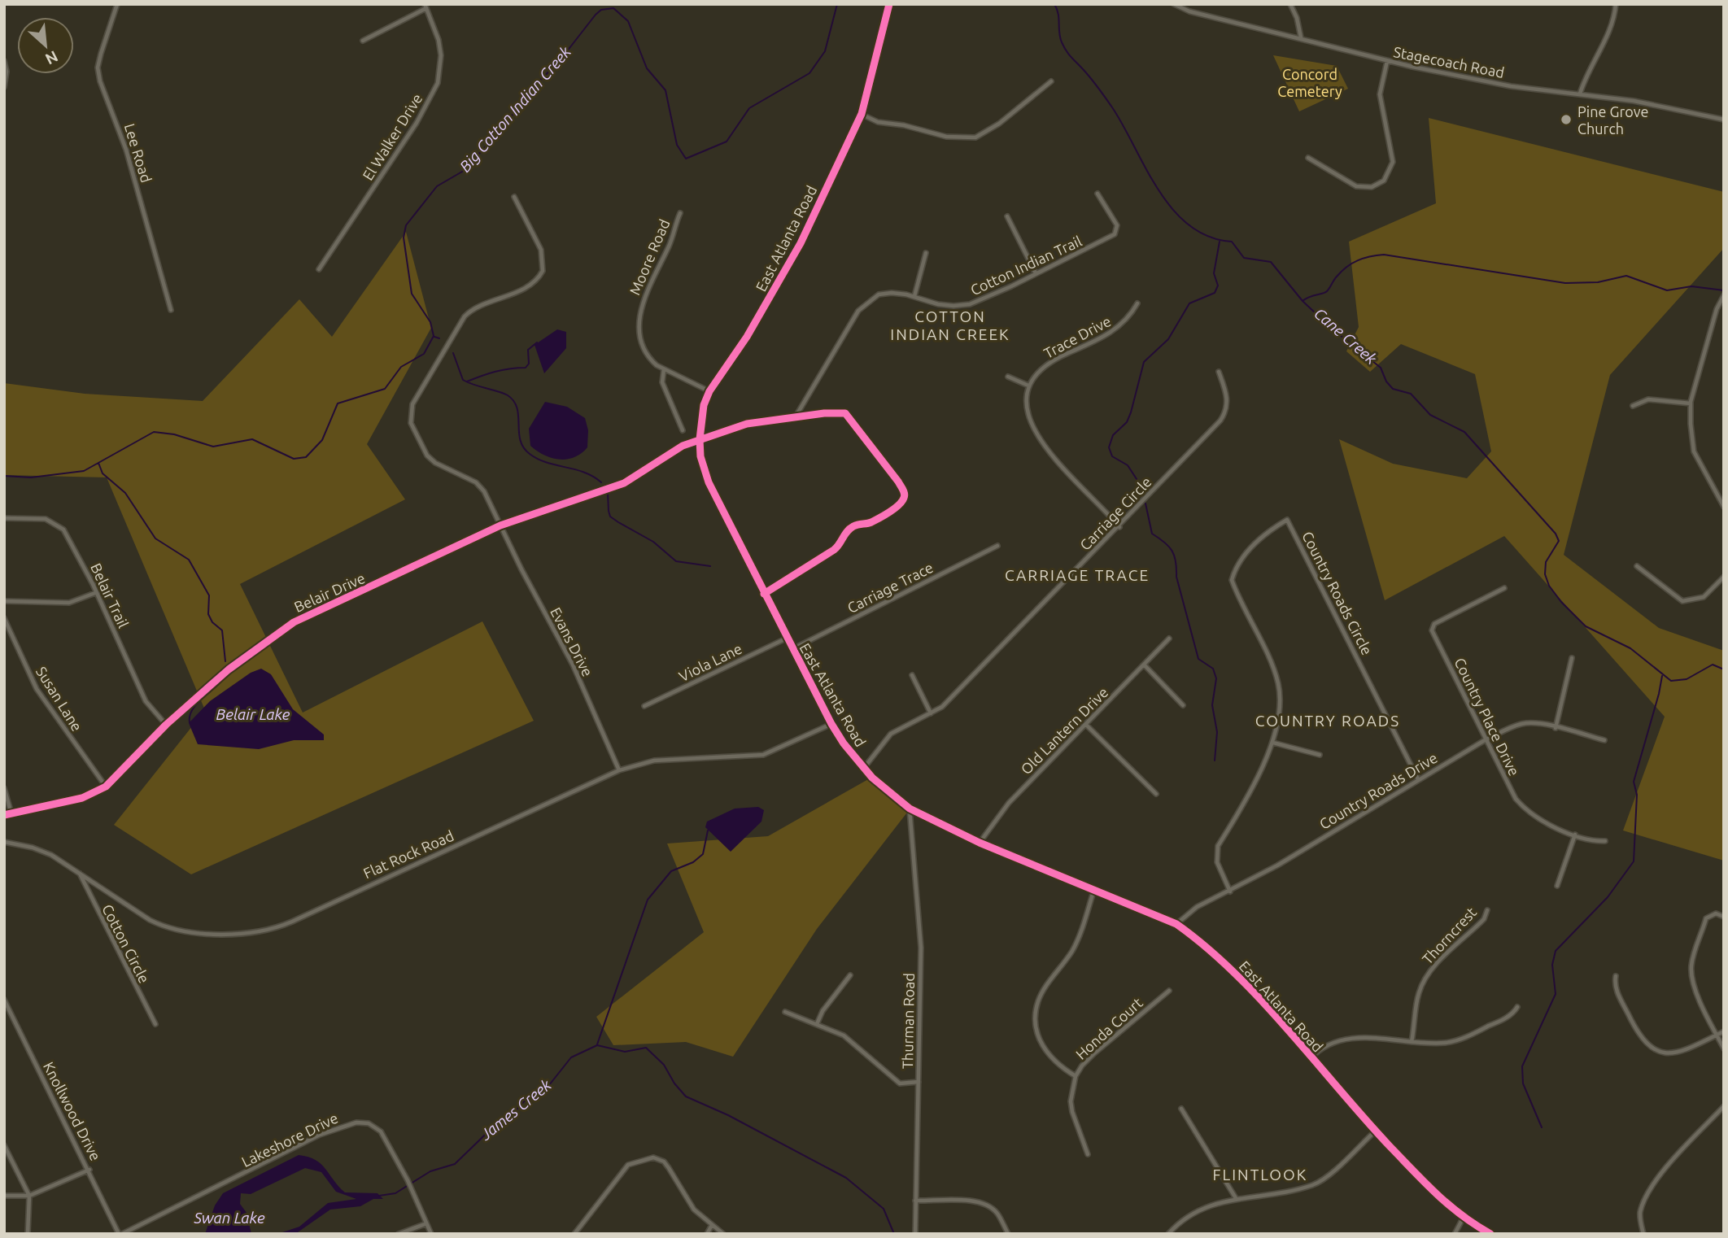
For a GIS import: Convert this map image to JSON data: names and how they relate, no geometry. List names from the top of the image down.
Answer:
{
  "streets": {
    "street": [
      "Stagecoach Road",
      "El Walker Drive",
      "Lee Road",
      "East Atlanta Road",
      "Moore Road",
      "Cotton Indian Trail",
      "Trace Drive",
      "Carriage Circle",
      "Carriage Trace",
      "Belair Drive",
      "Country Roads Circle",
      "Belair Trail",
      "Evans Drive",
      "Viola Lane",
      "Susan Lane",
      "Country Place Drive",
      "Old Lantern Drive",
      "Country Roads Drive",
      "Flat Rock Road",
      "Thorncrest",
      "Cotton Circle",
      "Thurman Road",
      "Honda Court",
      "Knollwood Drive",
      "Lakeshore Drive"
    ]
  },
  "crossings": [
    ["East Atlanta Road", "Moore Road"],
    ["East Atlanta Road", "Carriage Circle"],
    ["East Atlanta Road", "Carriage Trace"],
    ["East Atlanta Road", "Belair Drive"],
    ["East Atlanta Road", "Viola Lane"],
    ["East Atlanta Road", "Old Lantern Drive"],
    ["East Atlanta Road", "Country Roads Drive"],
    ["East Atlanta Road", "Flat Rock Road"],
    ["East Atlanta Road", "Thurman Road"],
    ["Cotton Indian Trail", "Belair Drive"],
    ["Belair Drive", "Belair Trail"],
    ["Belair Drive", "Evans Drive"],
    ["Belair Drive", "Susan Lane"],
    ["Country Roads Circle", "Country Roads Drive"],
    ["Evans Drive", "Flat Rock Road"],
    ["Country Place Drive", "Country Roads Drive"],
    ["Flat Rock Road", "Cotton Circle"],
    ["Knollwood Drive", "Lakeshore Drive"]
  ],
  "districts": [
    "COTTON INDIAN CREEK",
    "CARRIAGE TRACE",
    "COUNTRY ROADS",
    "FLINTLOOK"
  ],
  "water": [
    "Big Cotton Indian Creek",
    "Cane Creek",
    "Belair Lake",
    "James Creek",
    "Swan Lake"
  ],
  "parks": ["Concord Cemetery"],
  "places": ["Pine Grove Church"],
  "north": "bottom right"
}
